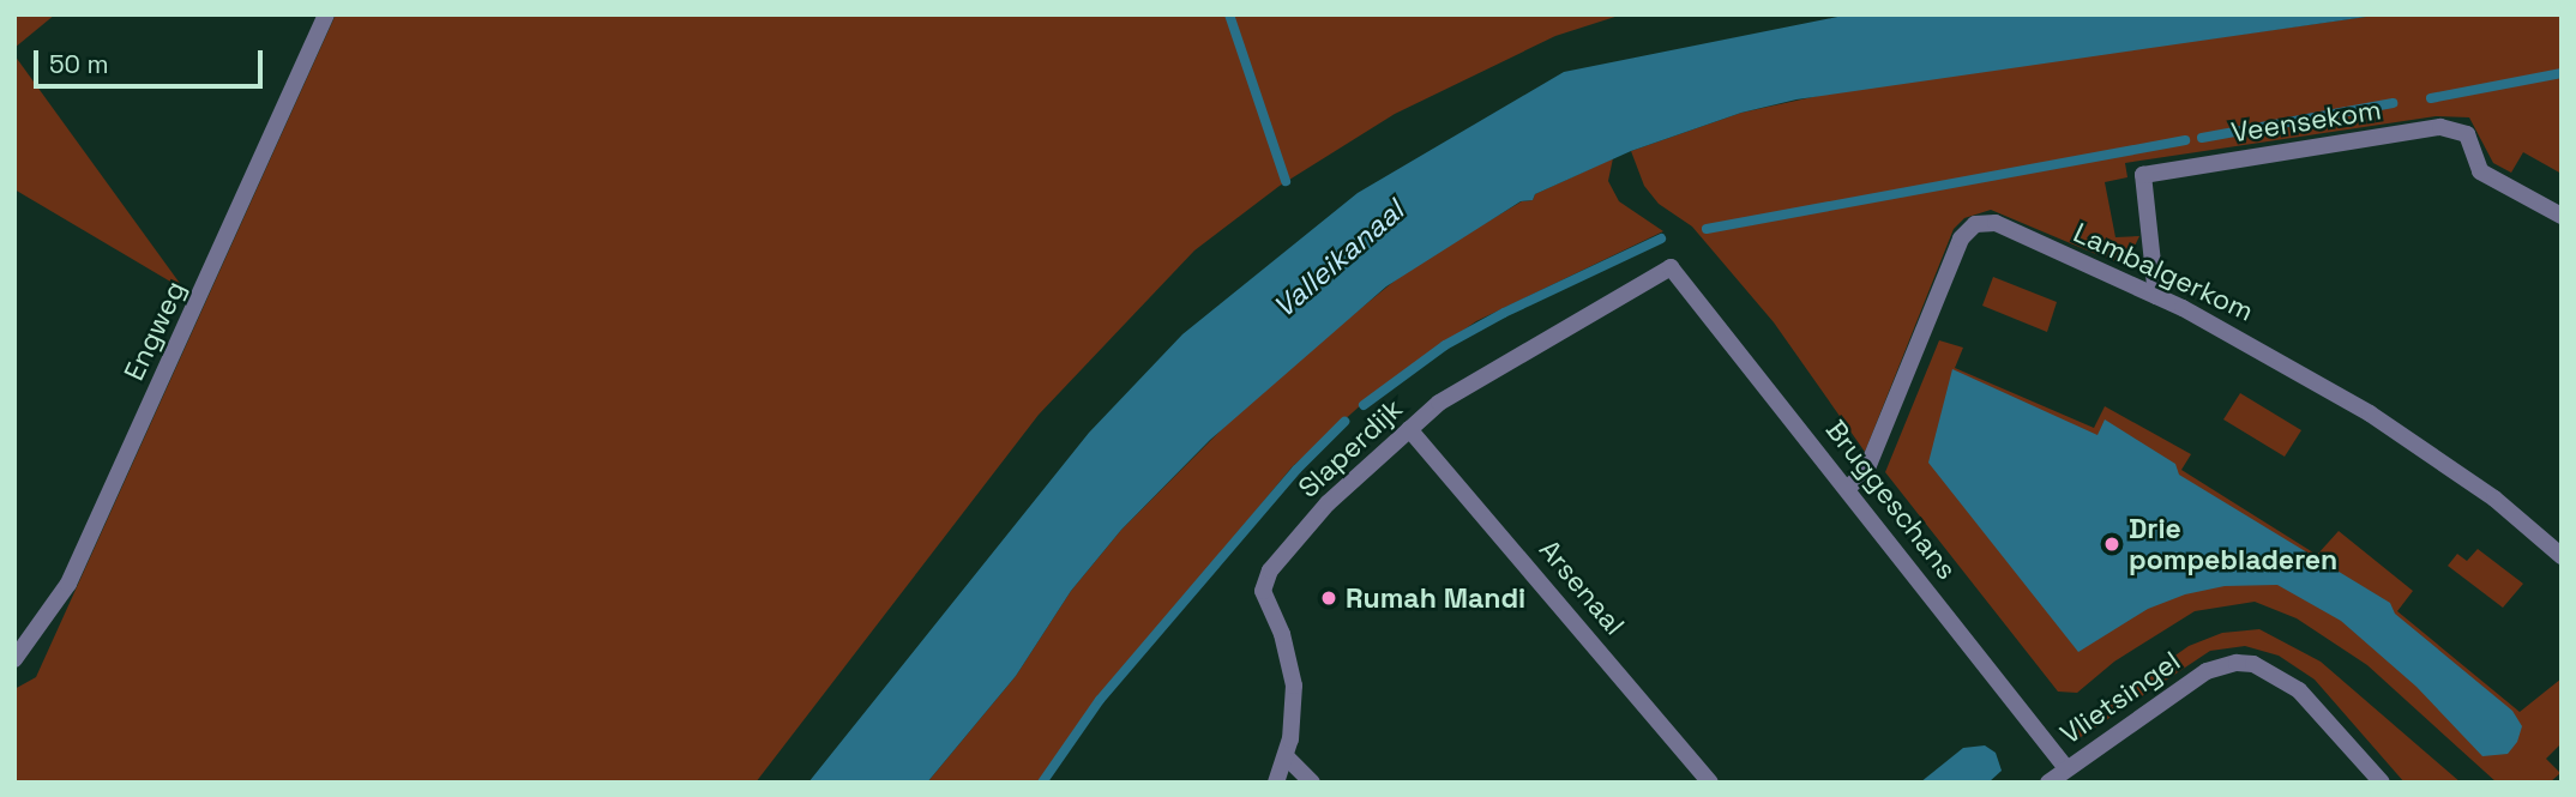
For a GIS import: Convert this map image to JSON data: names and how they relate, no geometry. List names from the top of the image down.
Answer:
{
  "streets": {
    "street": [
      "Veensekom",
      "Lambalgerkom",
      "Engweg",
      "Slaperdijk",
      "Bruggeschans",
      "Arsenaal",
      "Vlietsingel"
    ]
  },
  "crossings": [
    ["Veensekom", "Lambalgerkom"],
    ["Lambalgerkom", "Bruggeschans"],
    ["Slaperdijk", "Bruggeschans"],
    ["Slaperdijk", "Arsenaal"],
    ["Bruggeschans", "Vlietsingel"]
  ],
  "water": ["Valleikanaal"],
  "places": ["Drie pompebladeren", "Rumah Mandi"],
  "scale_bar": "50 m"
}
